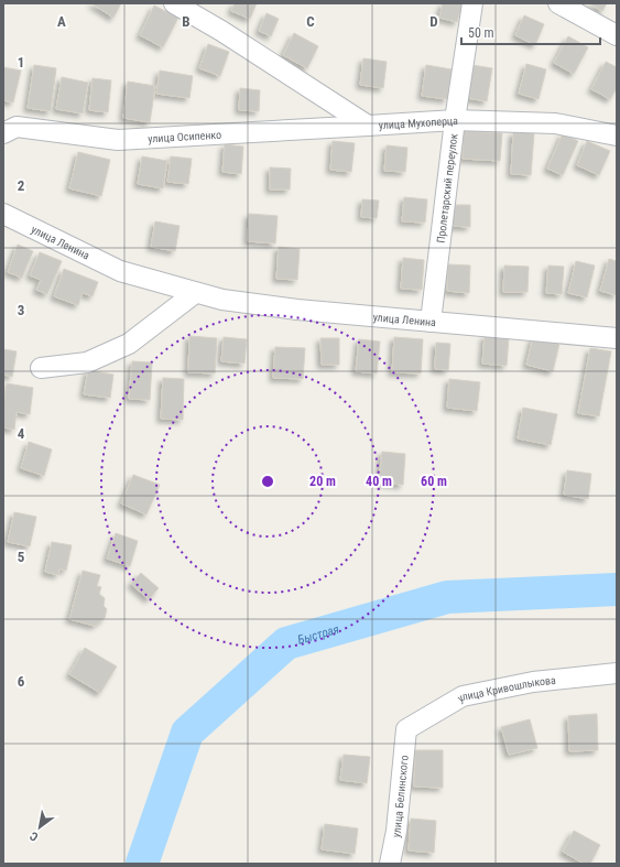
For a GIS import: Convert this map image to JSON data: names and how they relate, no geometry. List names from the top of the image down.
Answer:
{
  "streets": {
    "street": [
      "улица Мухоперца",
      "улица Осипенко",
      "Пролетарский переулок",
      "улица Ленина",
      "улица Кривошлыкова",
      "улица Белинского"
    ]
  },
  "crossings": [
    ["улица Мухоперца", "улица Осипенко"],
    ["улица Мухоперца", "Пролетарский переулок"],
    ["Пролетарский переулок", "улица Ленина"],
    ["улица Кривошлыкова", "улица Белинского"]
  ],
  "water": ["Быстрая"],
  "scale_bar": "50 m",
  "north": "bottom left",
  "grid": {
    "columns": [
      "A",
      "B",
      "C",
      "D"
    ],
    "rows": [
      "1",
      "2",
      "3",
      "4",
      "5",
      "6"
    ]
  },
  "rings": ["20 m", "40 m", "60 m"]
}
